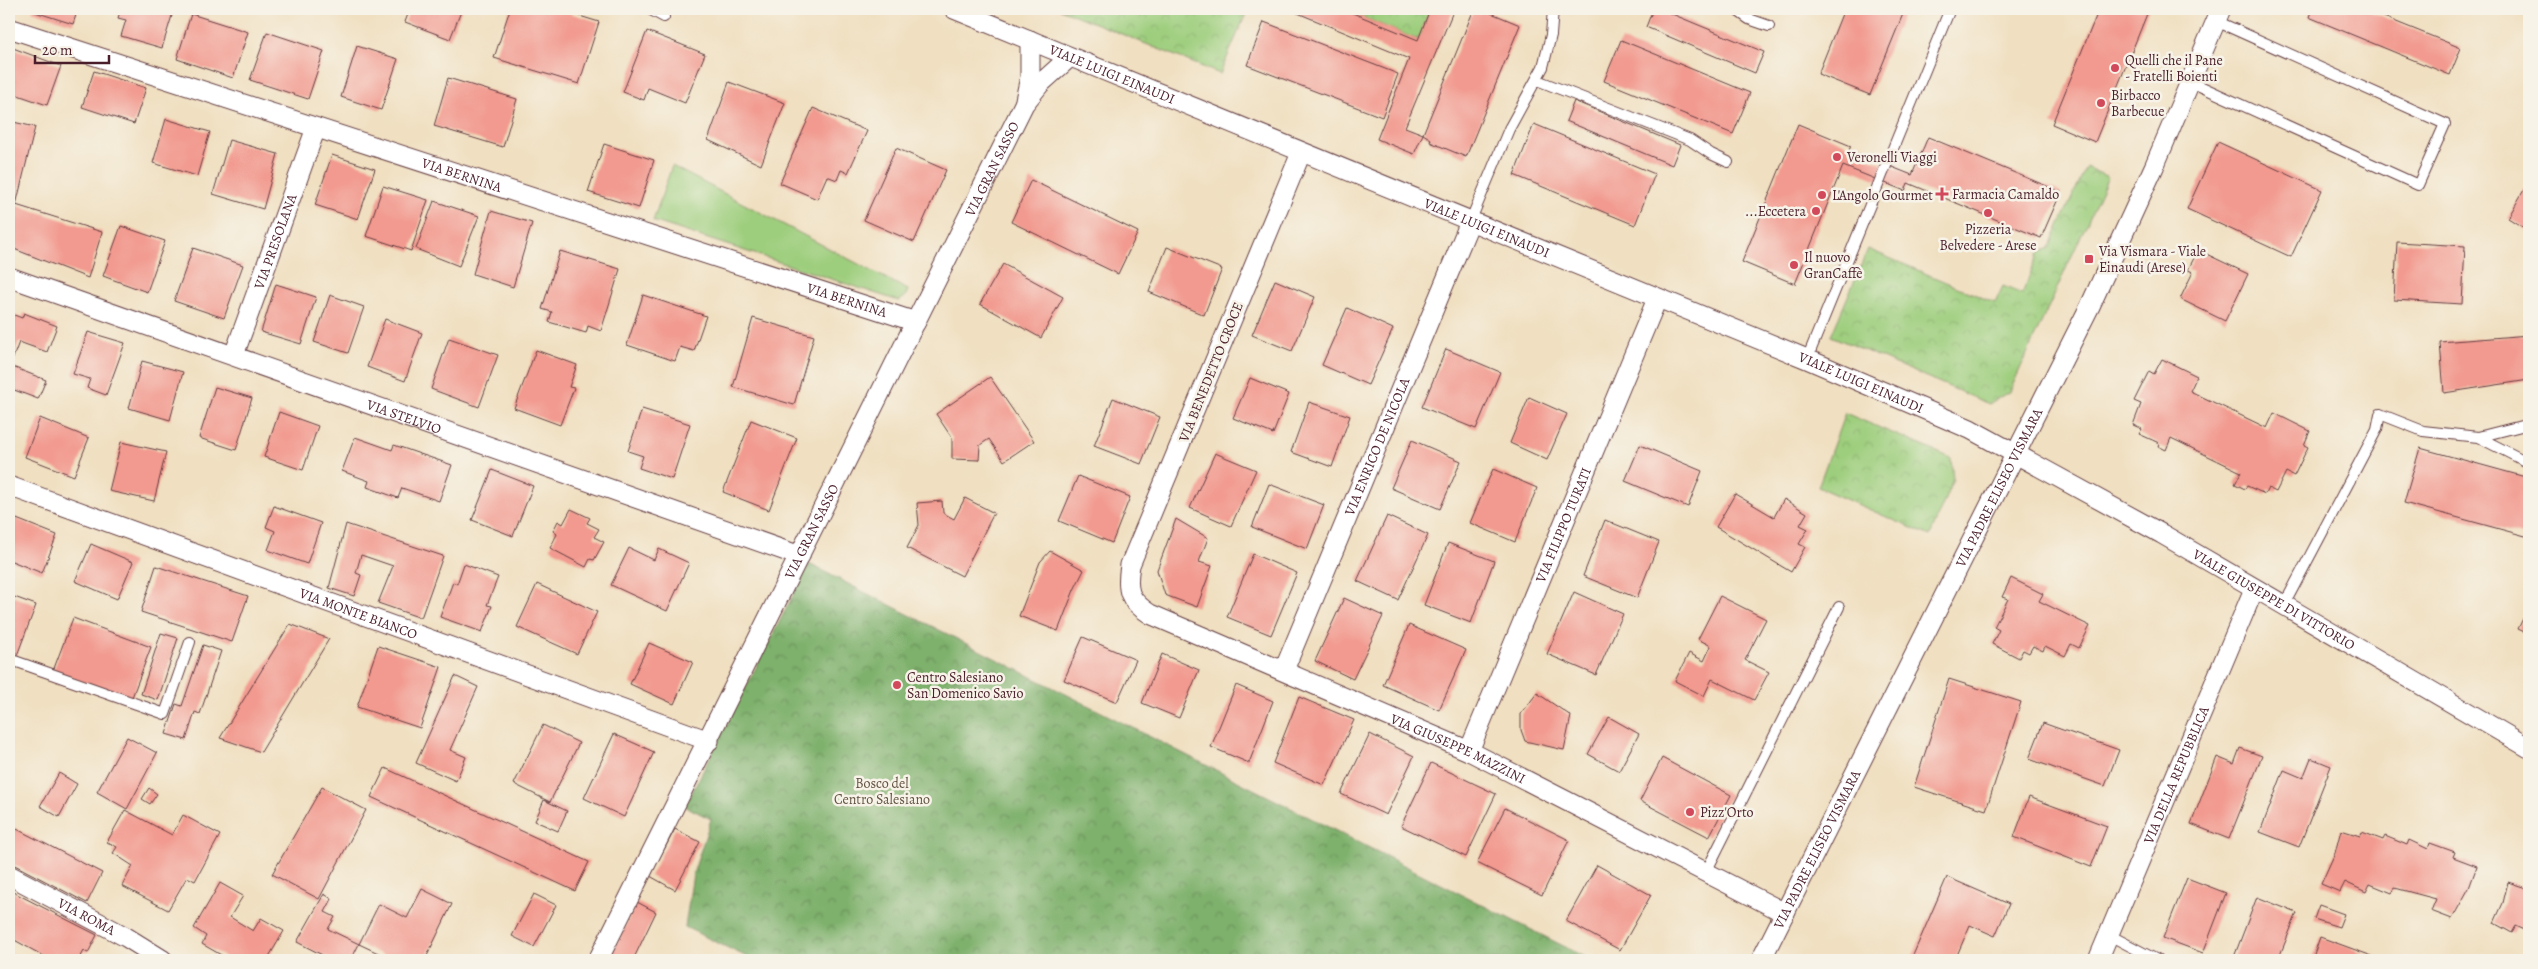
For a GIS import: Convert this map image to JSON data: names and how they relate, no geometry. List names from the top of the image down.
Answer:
{
  "streets": {
    "street": [
      "VIALE LUIGI EINAUDI",
      "VIA GRAN SASSO",
      "VIA BERNINA",
      "VIA PRESOLANA",
      "VIA BENEDETTO CROCE",
      "VIA STELVIO",
      "VIA ENRICO DE NICOLA",
      "VIA PADRE ELISEO VISMARA",
      "VIA FILIPPO TURATI",
      "VIALE GIUSEPPE DI VITTORIO",
      "VIA MONTE BIANCO",
      "VIA GIUSEPPE MAZZINI",
      "VIA DELLA REPUBBLICA",
      "VIA ROMA"
    ]
  },
  "crossings": [
    ["VIALE LUIGI EINAUDI", "VIA GRAN SASSO"],
    ["VIALE LUIGI EINAUDI", "VIA BENEDETTO CROCE"],
    ["VIALE LUIGI EINAUDI", "VIA ENRICO DE NICOLA"],
    ["VIALE LUIGI EINAUDI", "VIA PADRE ELISEO VISMARA"],
    ["VIALE LUIGI EINAUDI", "VIA FILIPPO TURATI"],
    ["VIALE LUIGI EINAUDI", "VIALE GIUSEPPE DI VITTORIO"],
    ["VIA GRAN SASSO", "VIA BERNINA"],
    ["VIA GRAN SASSO", "VIA STELVIO"],
    ["VIA GRAN SASSO", "VIA MONTE BIANCO"],
    ["VIA BERNINA", "VIA PRESOLANA"],
    ["VIA PRESOLANA", "VIA STELVIO"],
    ["VIA BENEDETTO CROCE", "VIA GIUSEPPE MAZZINI"],
    ["VIA ENRICO DE NICOLA", "VIA GIUSEPPE MAZZINI"],
    ["VIA PADRE ELISEO VISMARA", "VIALE GIUSEPPE DI VITTORIO"],
    ["VIA PADRE ELISEO VISMARA", "VIA GIUSEPPE MAZZINI"],
    ["VIA FILIPPO TURATI", "VIA GIUSEPPE MAZZINI"],
    ["VIALE GIUSEPPE DI VITTORIO", "VIA DELLA REPUBBLICA"]
  ],
  "parks": ["Bosco del Centro Salesiano"],
  "places": {
    "other": [
      "Quelli che il Pane - Fratelli Boienti",
      "Birbacco Barbecue",
      "Veronelli Viaggi",
      "L'Angolo Gourmet",
      "...Eccetera",
      "Pizzeria Belvedere - Arese",
      "Il nuovo GranCaffè",
      "Centro Salesiano San Domenico Savio",
      "Pizz'Orto"
    ],
    "health": ["Farmacia Camaldo"],
    "transit": ["Via Vismara - Viale Einaudi (Arese)"]
  },
  "scale_bar": "20 m"
}
